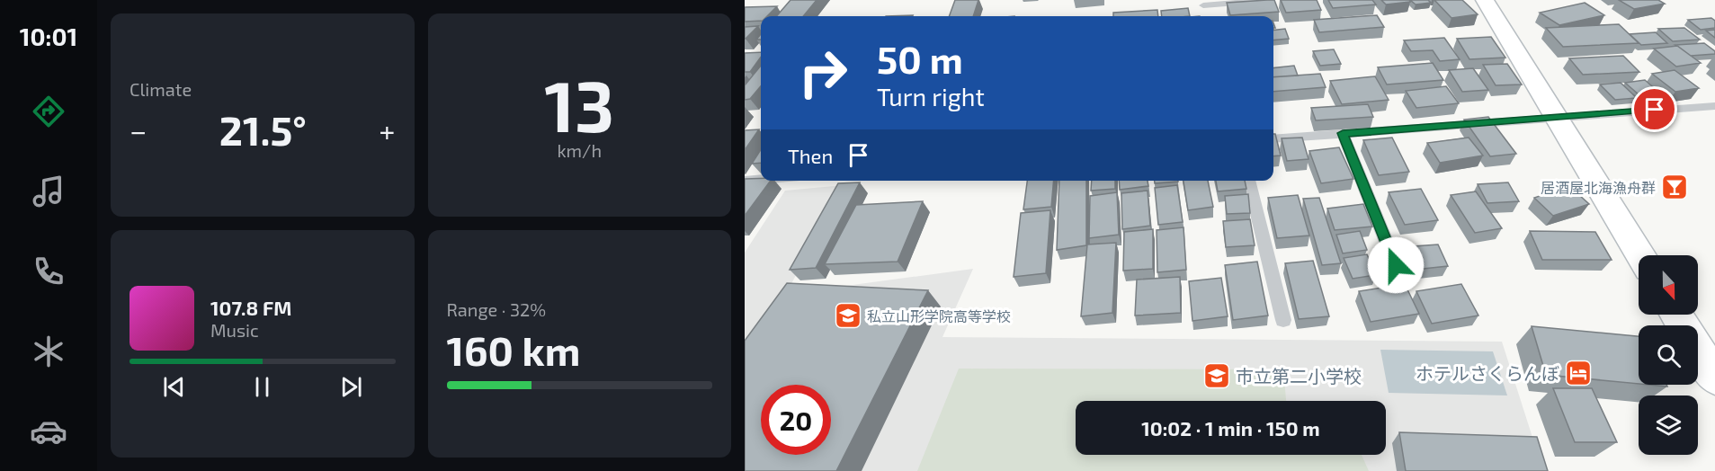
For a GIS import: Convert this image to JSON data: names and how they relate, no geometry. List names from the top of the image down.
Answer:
{
  "places": {
    "bar": ["居酒屋北海漁舟群"],
    "school or university": ["私立山形学院高等学校", "市立第二小学校"],
    "hotel": ["ホテルさくらんぼ"]
  },
  "north": "bottom",
  "page": {
    "tabs": "10:01",
    "tile": [
      "Climate",
      ["13", "km/h"],
      ["Range · 32%", "160 km"]
    ],
    "turn": ["50 m", "Turn right"],
    "heat": ["−", "21.5°", "+"],
    "then": "Then",
    "song": ["107.8 FM", "Music"],
    "limit": "20",
    "trip": "10:02 · 1 min · 150 m"
  }
}
